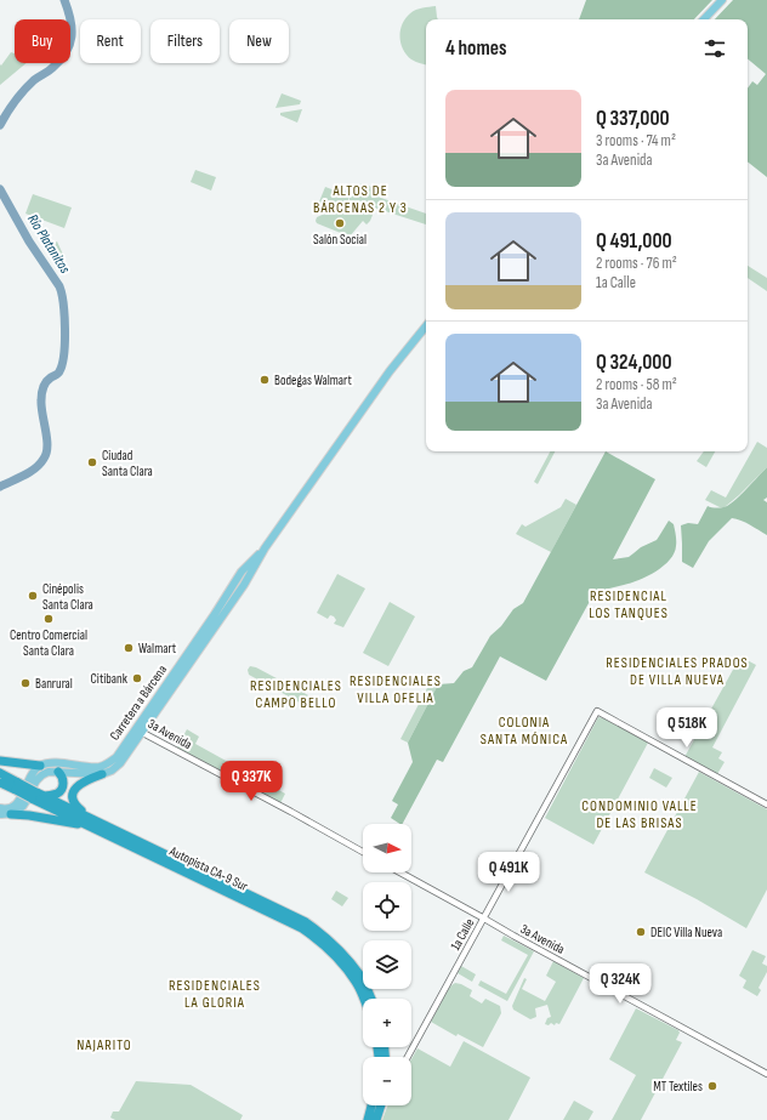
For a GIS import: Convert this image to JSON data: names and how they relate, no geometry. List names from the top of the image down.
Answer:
{
  "streets": {
    "highway": ["Autopista CA-9 Sur"],
    "main road": ["Carretera a Bárcena"],
    "street": ["3a Avenida", "1a Calle"]
  },
  "crossings": [
    ["Carretera a Bárcena", "3a Avenida"],
    ["3a Avenida", "1a Calle"]
  ],
  "districts": [
    "ALTOS DE BÁRCENAS 2 Y 3",
    "RESIDENCIAL LOS TANQUES",
    "RESIDENCIALES PRADOS DE VILLA NUEVA",
    "RESIDENCIALES VILLA OFELIA",
    "RESIDENCIALES CAMPO BELLO",
    "COLONIA SANTA MÓNICA",
    "CONDOMINIO VALLE DE LAS BRISAS",
    "RESIDENCIALES LA GLORIA",
    "NAJARITO"
  ],
  "water": ["Río Platanitos"],
  "places": [
    "Salón Social",
    "Bodegas Walmart",
    "Ciudad Santa Clara",
    "Cinépolis Santa Clara",
    "Centro Comercial Santa Clara",
    "Walmart",
    "Citibank",
    "Banrural",
    "DEIC Villa Nueva",
    "MT Textiles"
  ],
  "north": "right",
  "page": {
    "chip": [
      "Buy",
      "Rent",
      "Filters",
      "New"
    ],
    "heading": "4 homes",
    "list": [
      {
        "name": "Q 337,000",
        "note": "3 rooms · 74 m² · 3a Avenida"
      },
      {
        "name": "Q 491,000",
        "note": "2 rooms · 76 m² · 1a Calle"
      },
      {
        "name": "Q 324,000",
        "note": "2 rooms · 58 m² · 3a Avenida"
      }
    ],
    "price": [
      "Q 518K",
      "Q 337K",
      "Q 491K",
      "Q 324K"
    ],
    "map_buttons": ["+", "−"]
  }
}
